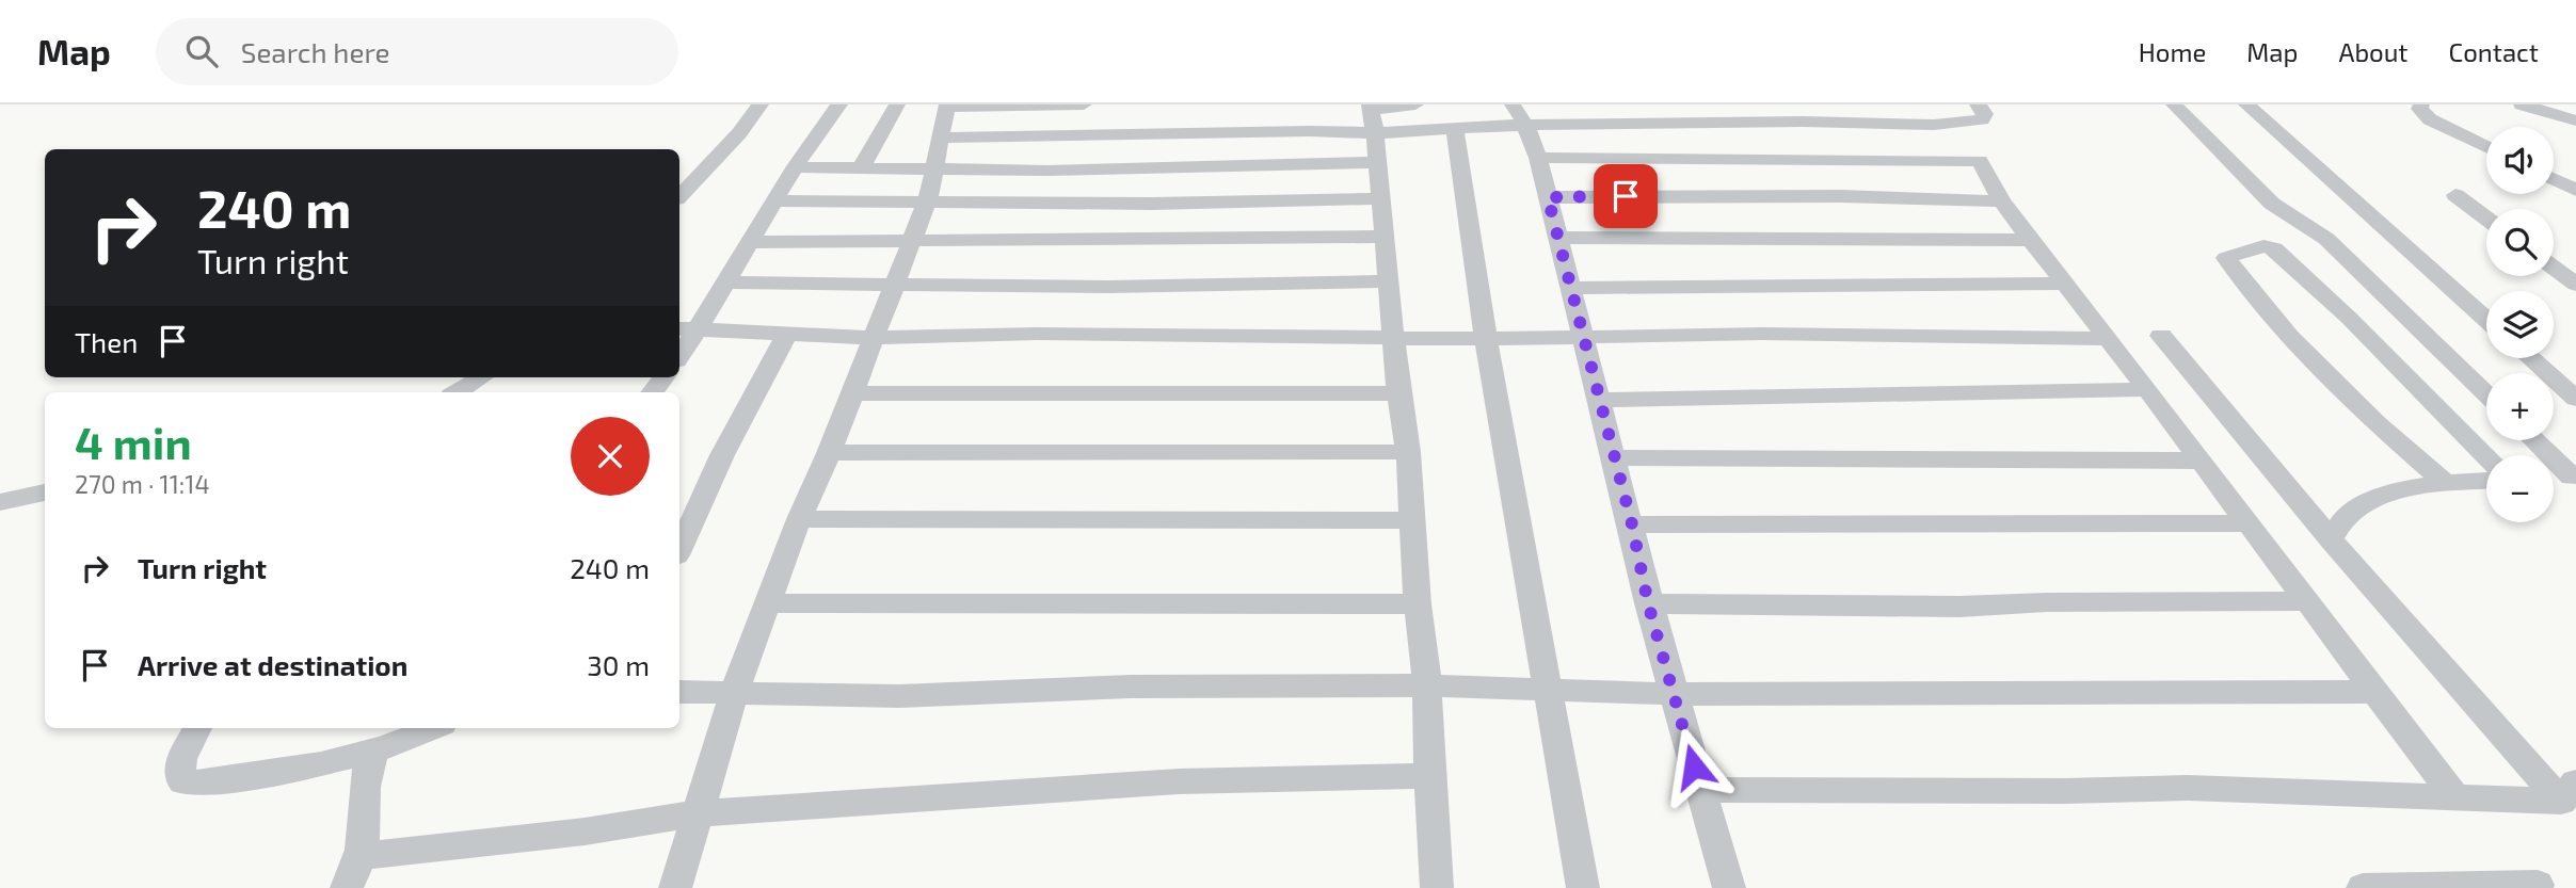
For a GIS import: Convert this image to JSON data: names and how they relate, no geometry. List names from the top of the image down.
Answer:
{
  "page": {
    "header": "Map",
    "search": "Search here",
    "nav": [
      "Home",
      "Map",
      "About",
      "Contact"
    ],
    "map_buttons": ["+", "−"],
    "turn": ["240 m", "Turn right"],
    "then": "Then",
    "heading": ["4 min", "270 m · 11:14"],
    "list": [
      {
        "name": "Turn right",
        "value": "240 m"
      },
      {
        "name": "Arrive at destination",
        "value": "30 m"
      }
    ]
  }
}
